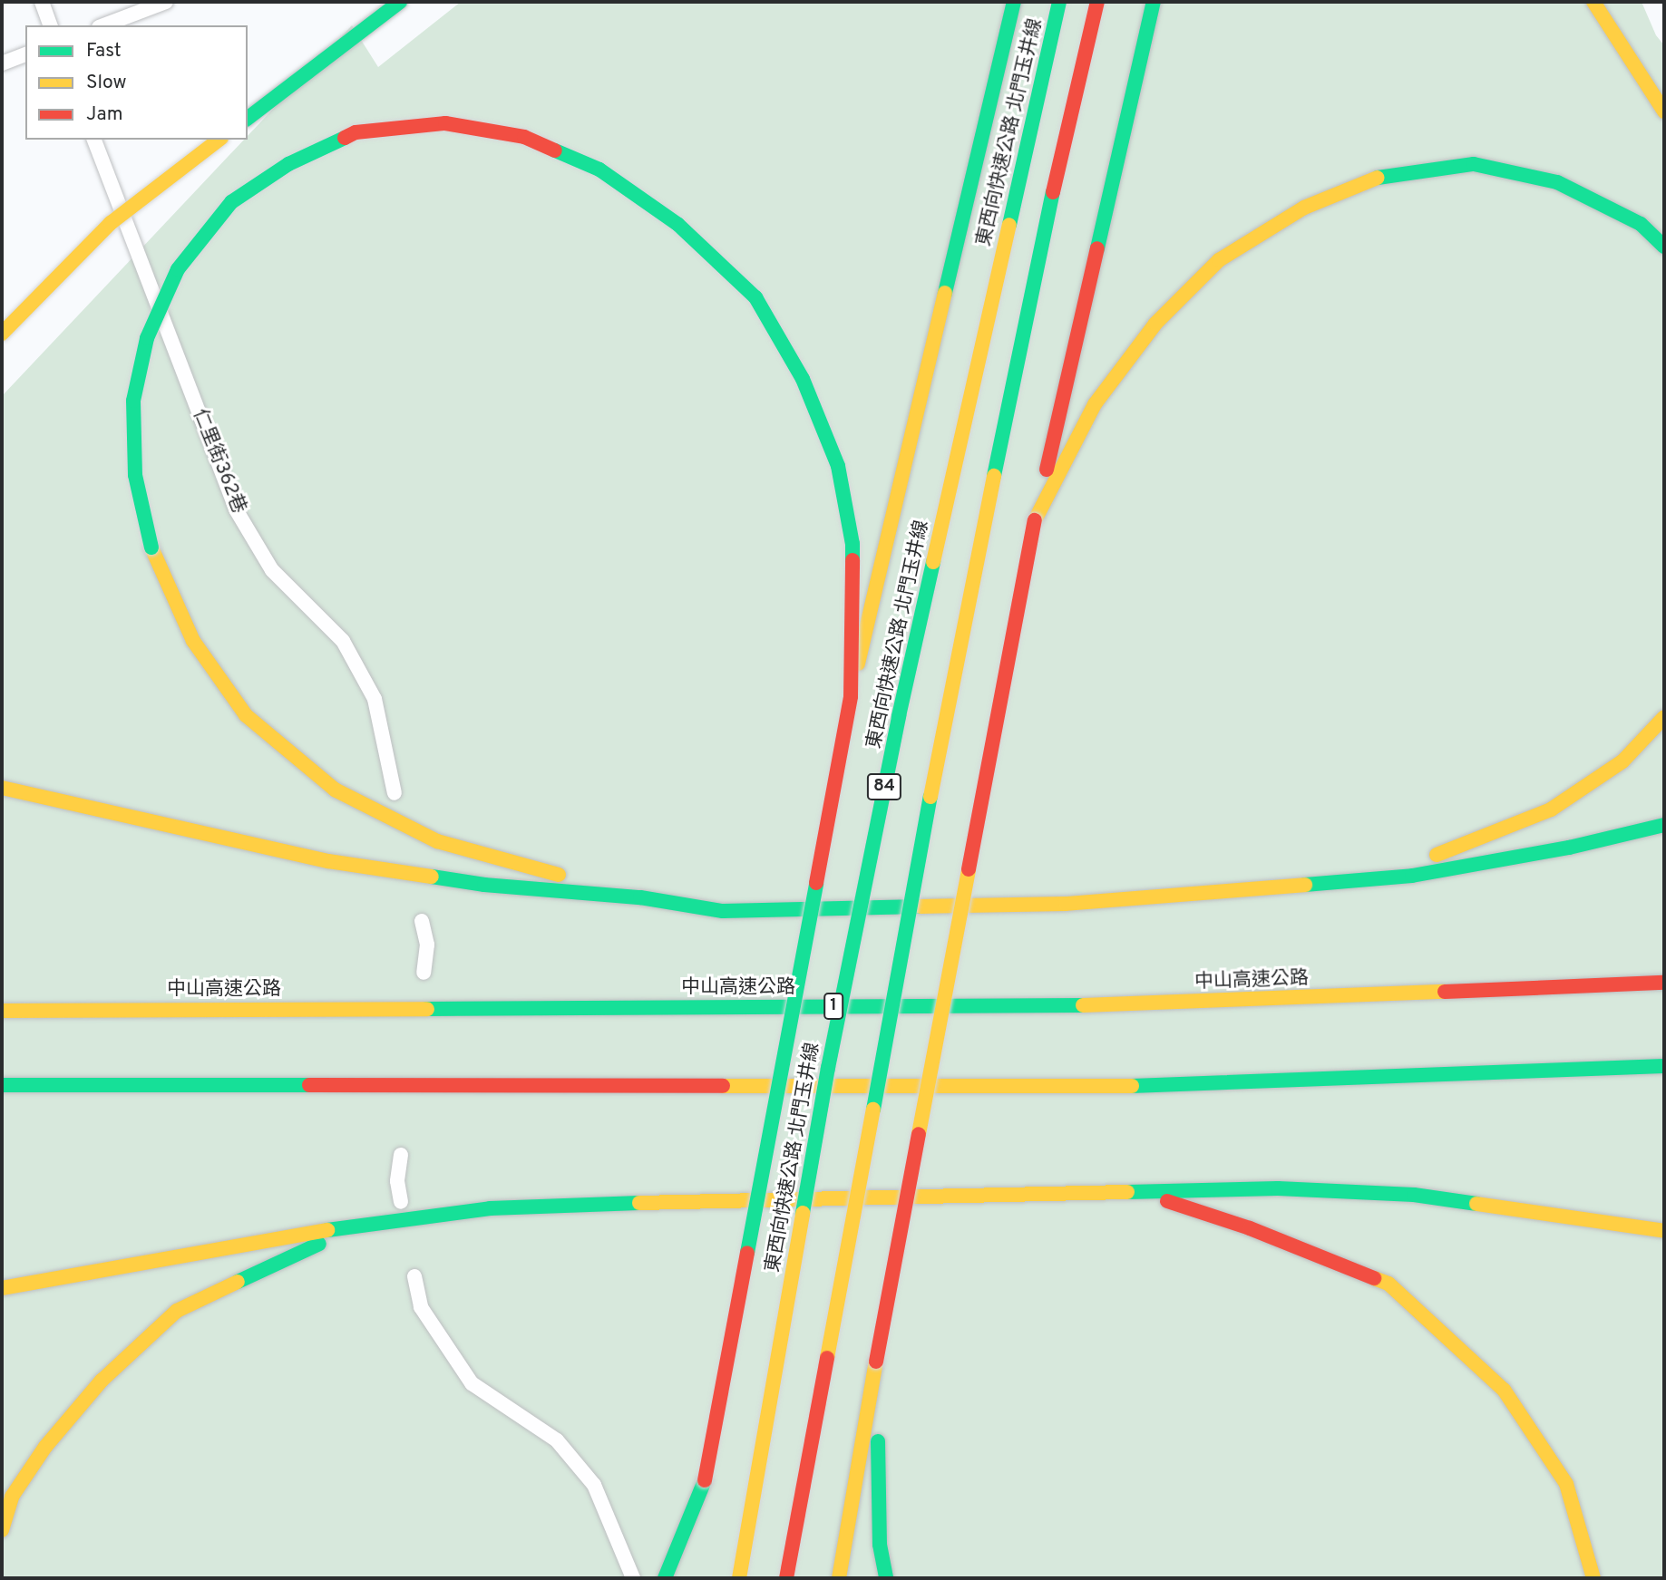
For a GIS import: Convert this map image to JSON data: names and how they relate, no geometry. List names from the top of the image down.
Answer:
{
  "streets": {
    "highway": [
      "東西向快速公路 北門玉井線",
      "84",
      "中山高速公路",
      "1"
    ],
    "lane": ["仁里街362巷"]
  },
  "legend": ["Fast", "Slow", "Jam"]
}
